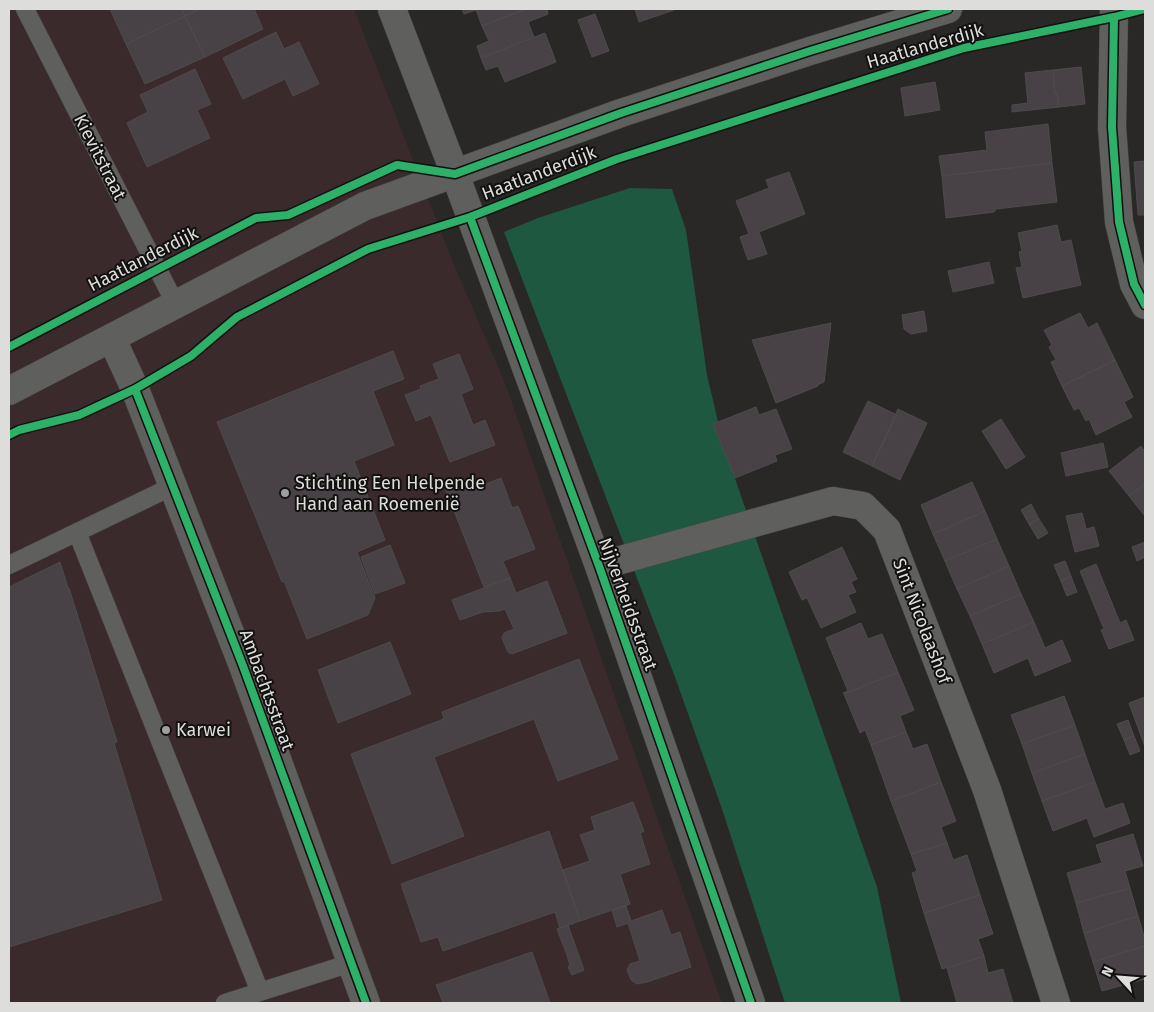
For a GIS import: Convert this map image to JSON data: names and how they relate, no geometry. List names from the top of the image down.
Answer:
{
  "streets": {
    "street": [
      "Haatlanderdijk",
      "Nijverheidsstraat",
      "Sint Nicolaashof",
      "Ambachtsstraat"
    ],
    "lane": ["Kievitstraat"]
  },
  "crossings": [
    ["Haatlanderdijk", "Kievitstraat"],
    ["Haatlanderdijk", "Nijverheidsstraat"],
    ["Haatlanderdijk", "Ambachtsstraat"],
    ["Nijverheidsstraat", "Sint Nicolaashof"]
  ],
  "places": ["Stichting Een Helpende Hand aan Roemenië", "Karwei"],
  "north": "top left"
}
